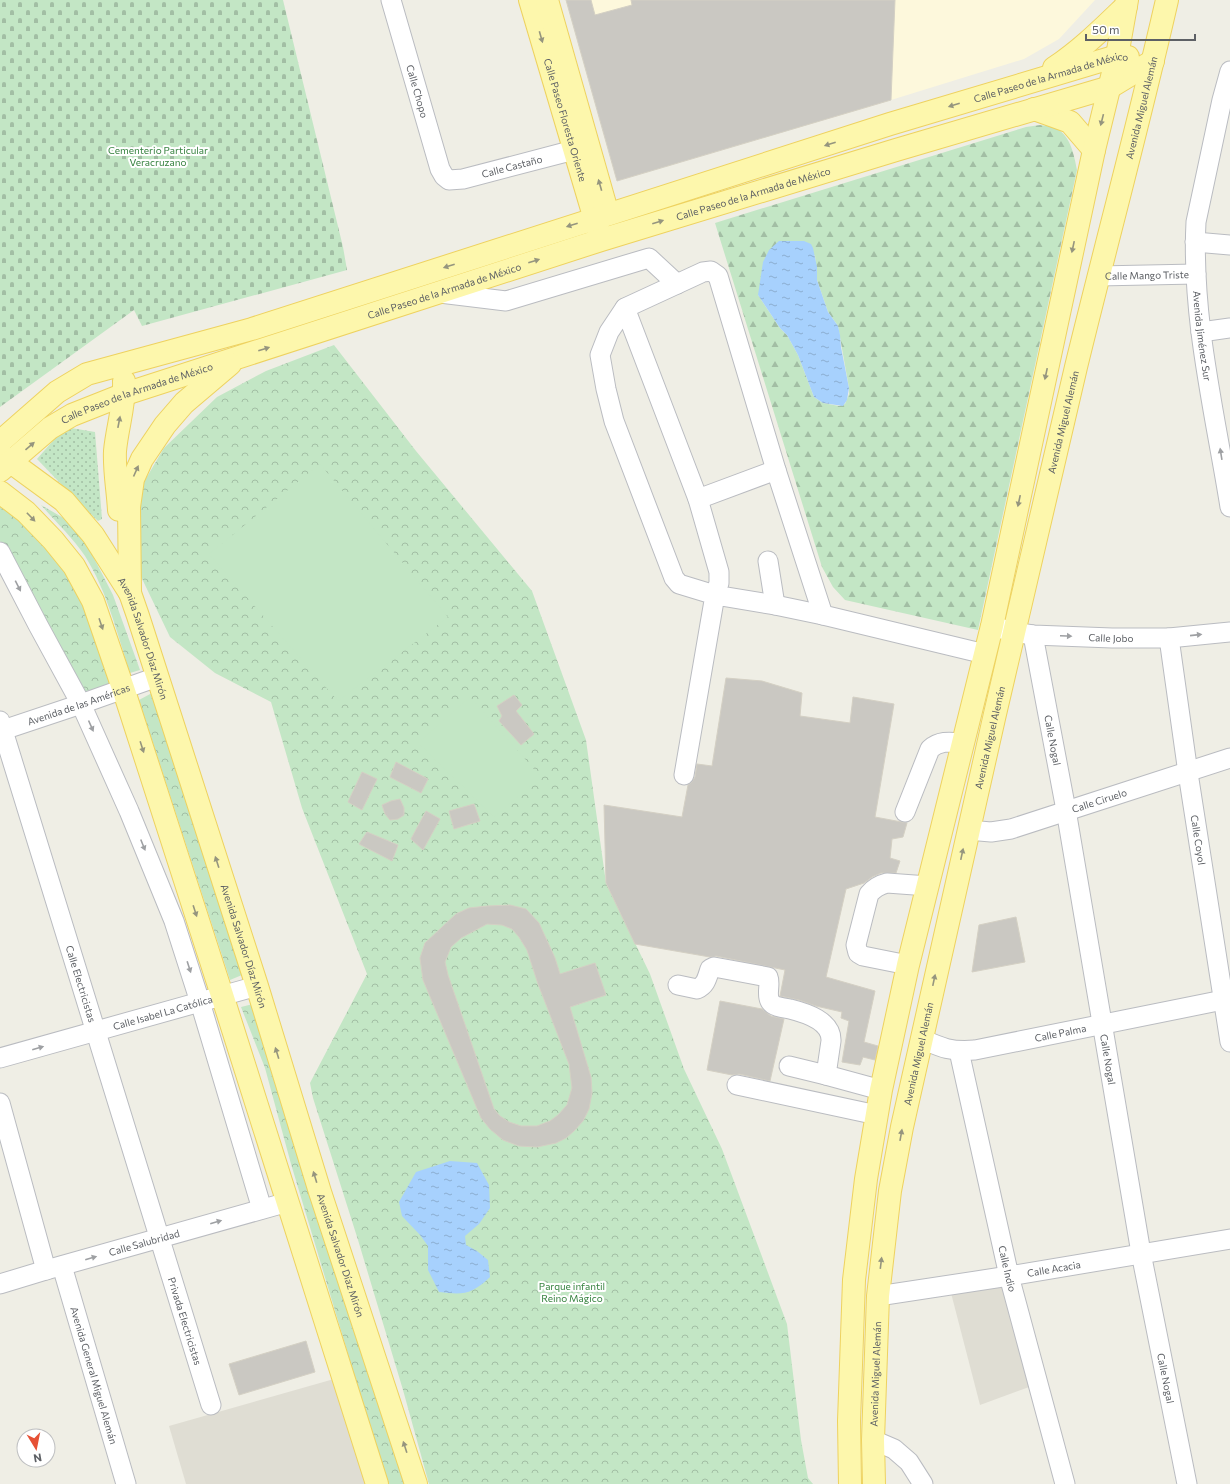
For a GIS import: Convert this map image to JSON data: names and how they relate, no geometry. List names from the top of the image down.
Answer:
{
  "streets": {
    "main road": [
      "Calle Paseo de la Armada de México",
      "Avenida Miguel Alemán",
      "Calle Paseo Floresta Oriente",
      "Avenida Salvador Díaz Mirón"
    ],
    "street": [
      "Calle Chopo",
      "Calle Castaño",
      "Calle Mango Triste",
      "Avenida Jiménez Sur",
      "Calle Jobo",
      "Avenida de las Américas",
      "Calle Nogal",
      "Calle Ciruelo",
      "Calle Coyol",
      "Calle Electricistas",
      "Calle Isabel La Católica",
      "Calle Palma",
      "Calle Salubridad",
      "Calle Acacia",
      "Calle Indio",
      "Privada Electricistas",
      "Avenida General Miguel Alemán"
    ]
  },
  "crossings": [
    ["Calle Paseo de la Armada de México", "Avenida Miguel Alemán"],
    ["Calle Paseo de la Armada de México", "Calle Paseo Floresta Oriente"],
    ["Calle Paseo de la Armada de México", "Avenida Salvador Díaz Mirón"],
    ["Calle Chopo", "Calle Castaño"],
    ["Avenida Miguel Alemán", "Calle Mango Triste"],
    ["Avenida Miguel Alemán", "Calle Jobo"],
    ["Avenida Miguel Alemán", "Calle Nogal"],
    ["Avenida Miguel Alemán", "Calle Ciruelo"],
    ["Avenida Miguel Alemán", "Calle Palma"],
    ["Avenida Miguel Alemán", "Calle Acacia"],
    ["Calle Paseo Floresta Oriente", "Calle Castaño"],
    ["Calle Mango Triste", "Avenida Jiménez Sur"],
    ["Calle Jobo", "Calle Nogal"],
    ["Calle Jobo", "Calle Coyol"],
    ["Avenida Salvador Díaz Mirón", "Avenida de las Américas"],
    ["Avenida Salvador Díaz Mirón", "Calle Isabel La Católica"],
    ["Avenida de las Américas", "Calle Electricistas"],
    ["Calle Nogal", "Calle Ciruelo"],
    ["Calle Nogal", "Calle Palma"],
    ["Calle Nogal", "Calle Acacia"],
    ["Calle Ciruelo", "Calle Coyol"],
    ["Calle Coyol", "Calle Palma"],
    ["Calle Electricistas", "Calle Isabel La Católica"],
    ["Calle Electricistas", "Calle Salubridad"],
    ["Calle Electricistas", "Privada Electricistas"],
    ["Calle Palma", "Calle Indio"],
    ["Calle Salubridad", "Privada Electricistas"],
    ["Calle Salubridad", "Avenida General Miguel Alemán"],
    ["Calle Acacia", "Calle Indio"]
  ],
  "one_way": [
    "Avenida Jiménez Sur",
    "Calle Jobo",
    "Calle Isabel La Católica",
    "Calle Salubridad"
  ],
  "parks": ["Cementerio Particular Veracruzano", "Parque infantil Reino Mágico"],
  "scale_bar": "50 m",
  "north": "bottom"
}
